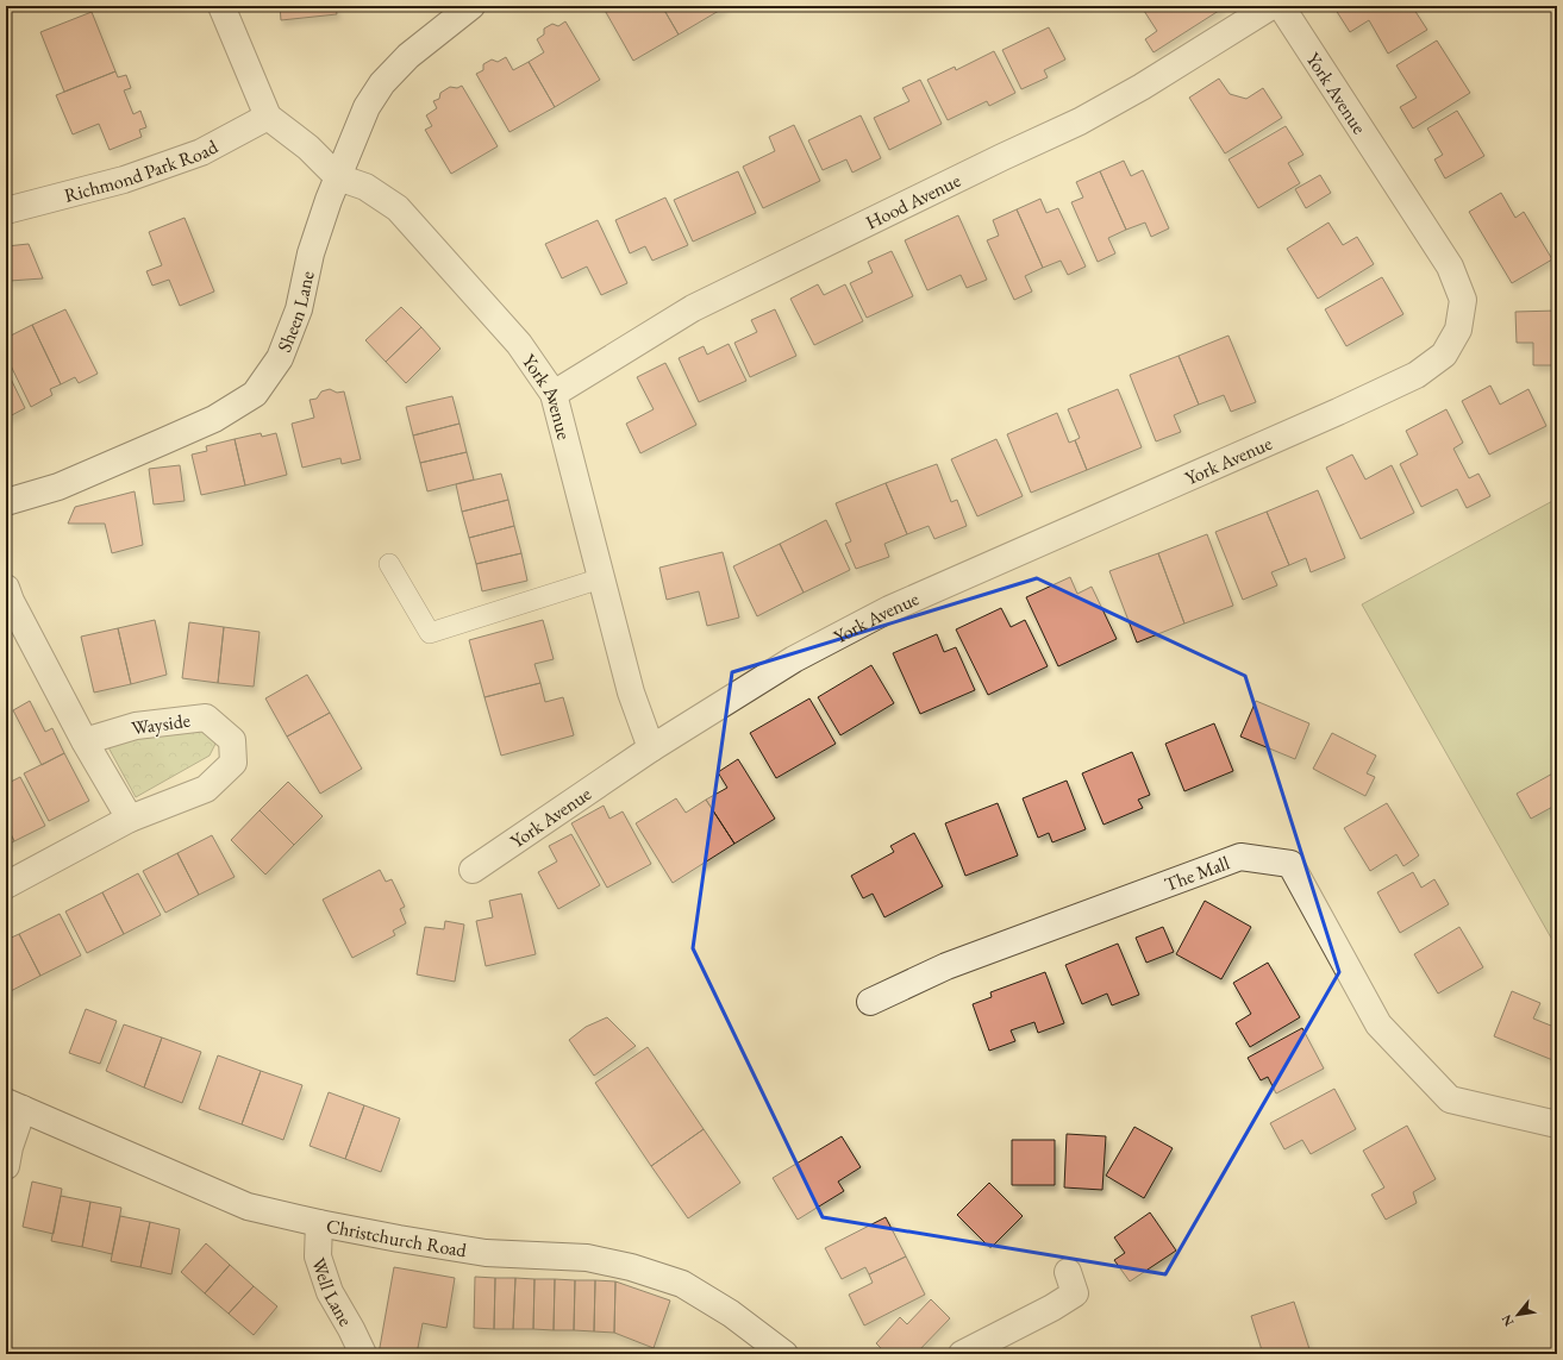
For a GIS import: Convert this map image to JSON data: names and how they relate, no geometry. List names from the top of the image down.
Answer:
{
  "streets": {
    "street": [
      "York Avenue",
      "Richmond Park Road",
      "Hood Avenue",
      "Sheen Lane",
      "Wayside",
      "The Mall",
      "Christchurch Road",
      "Well Lane"
    ]
  },
  "crossings": [
    ["York Avenue", "Hood Avenue"],
    ["York Avenue", "Sheen Lane"],
    ["Christchurch Road", "Well Lane"]
  ],
  "north": "bottom left"
}
